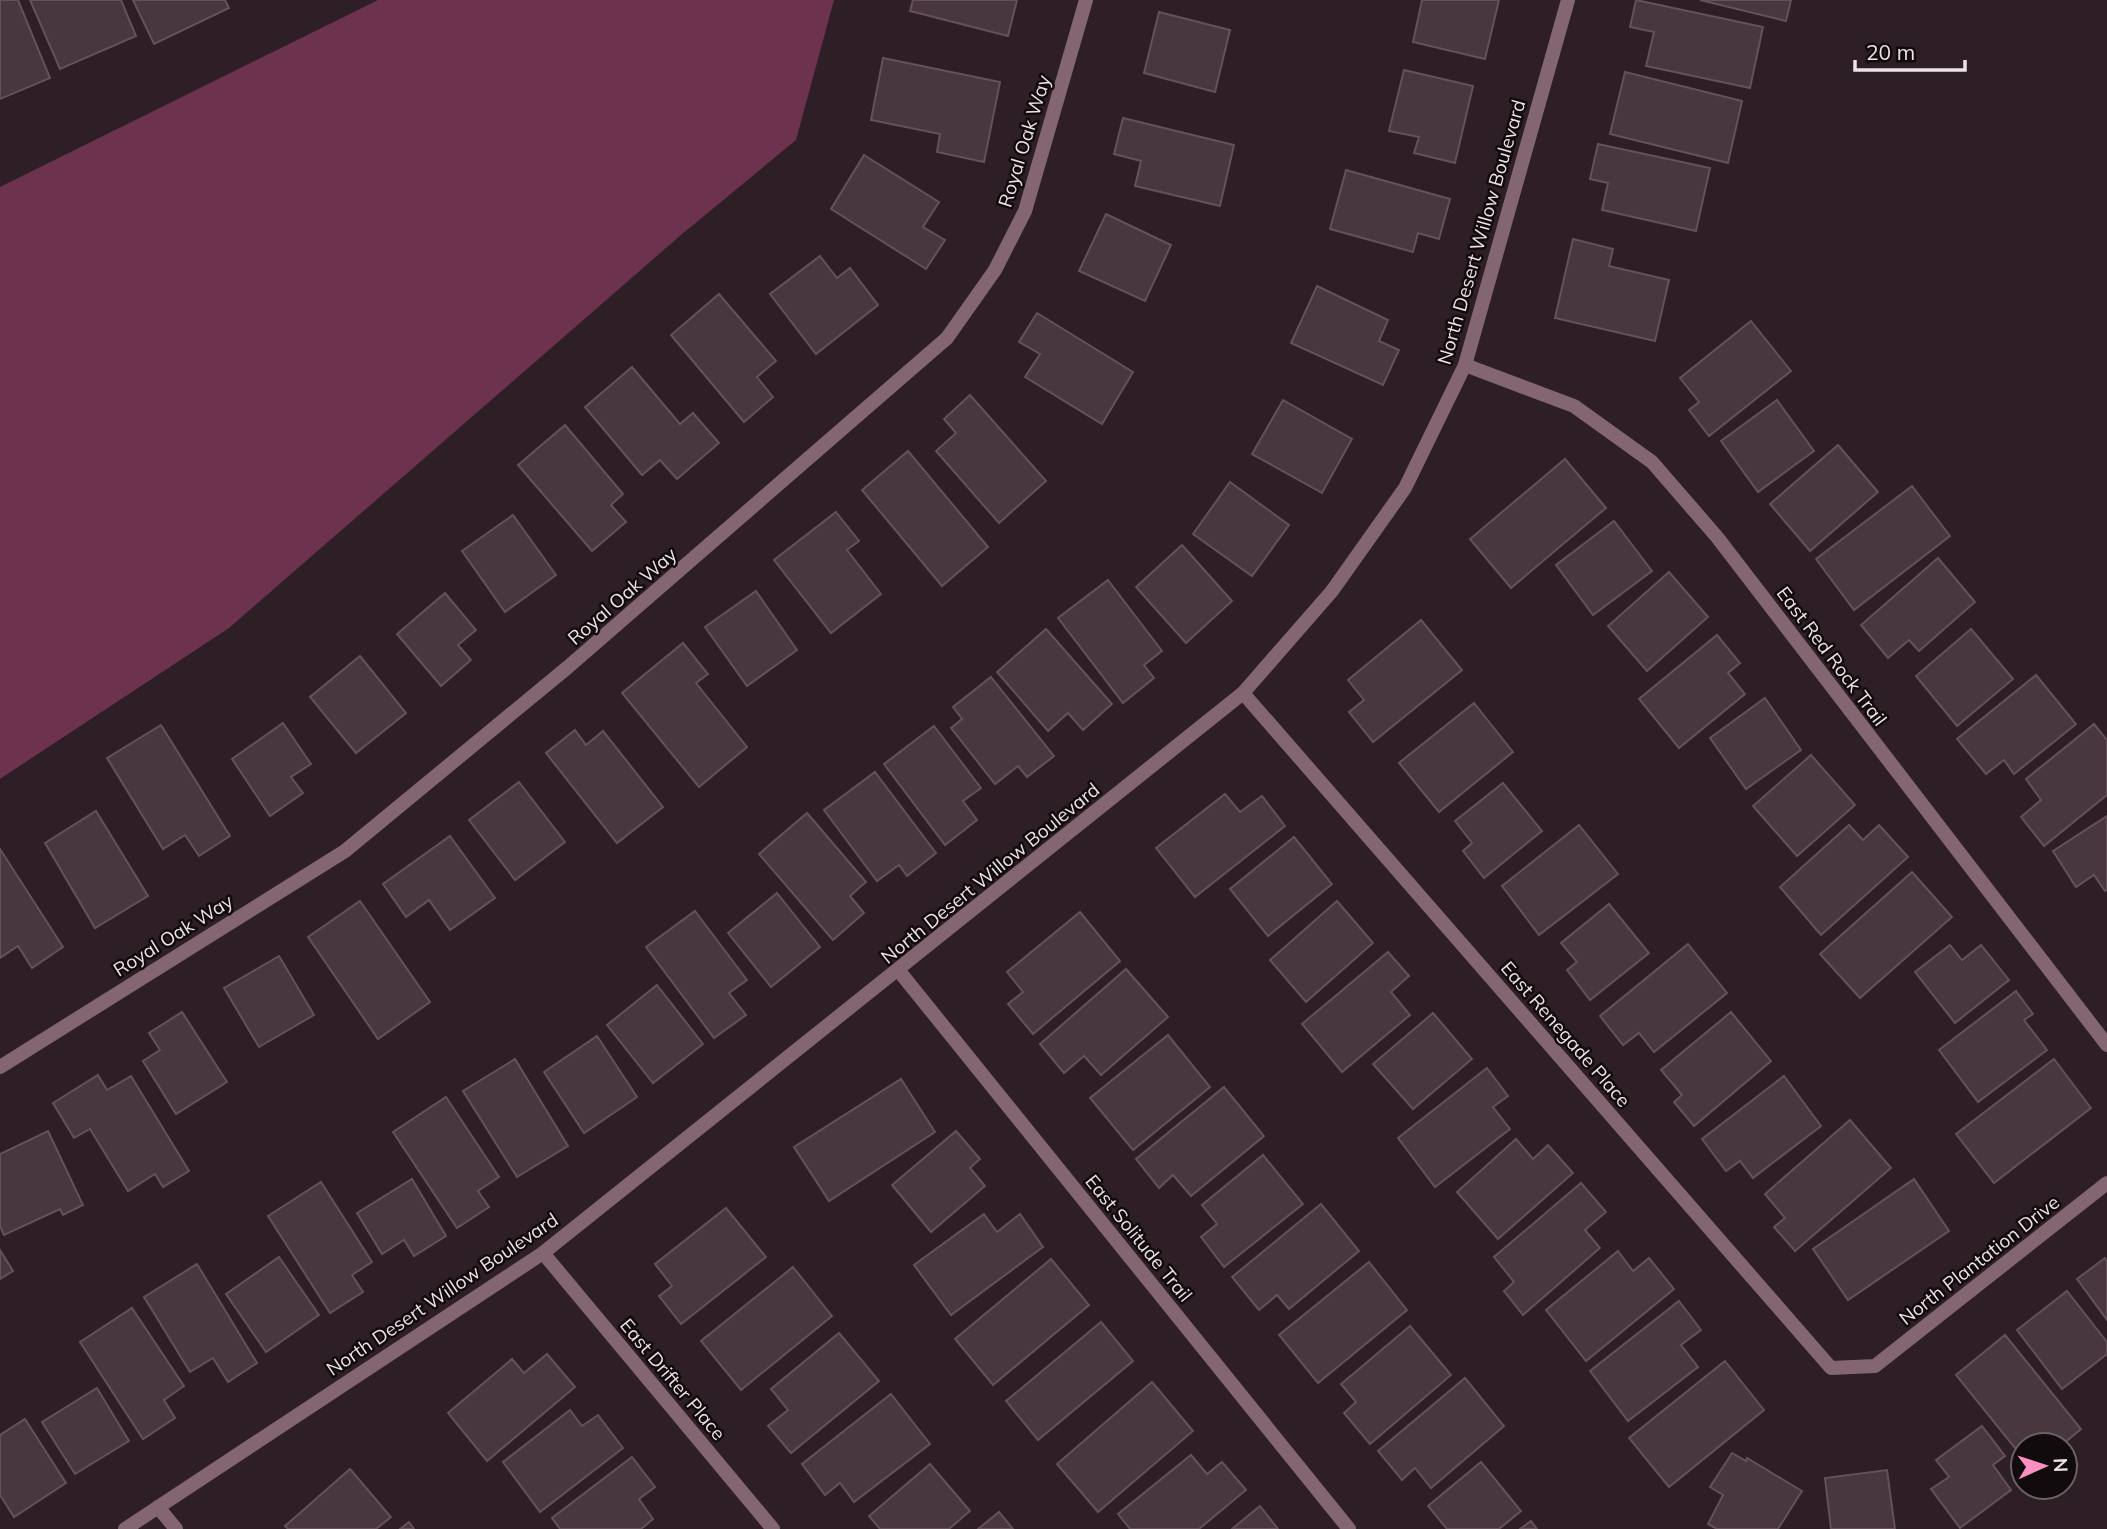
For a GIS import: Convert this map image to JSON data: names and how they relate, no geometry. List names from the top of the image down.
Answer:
{
  "streets": {
    "street": [
      "Royal Oak Way",
      "North Desert Willow Boulevard",
      "East Red Rock Trail",
      "East Renegade Place",
      "East Solitude Trail",
      "North Plantation Drive",
      "East Drifter Place"
    ]
  },
  "crossings": [
    ["North Desert Willow Boulevard", "East Red Rock Trail"],
    ["North Desert Willow Boulevard", "East Renegade Place"],
    ["North Desert Willow Boulevard", "East Solitude Trail"],
    ["North Desert Willow Boulevard", "East Drifter Place"],
    ["East Renegade Place", "North Plantation Drive"]
  ],
  "scale_bar": "20 m",
  "north": "right"
}
